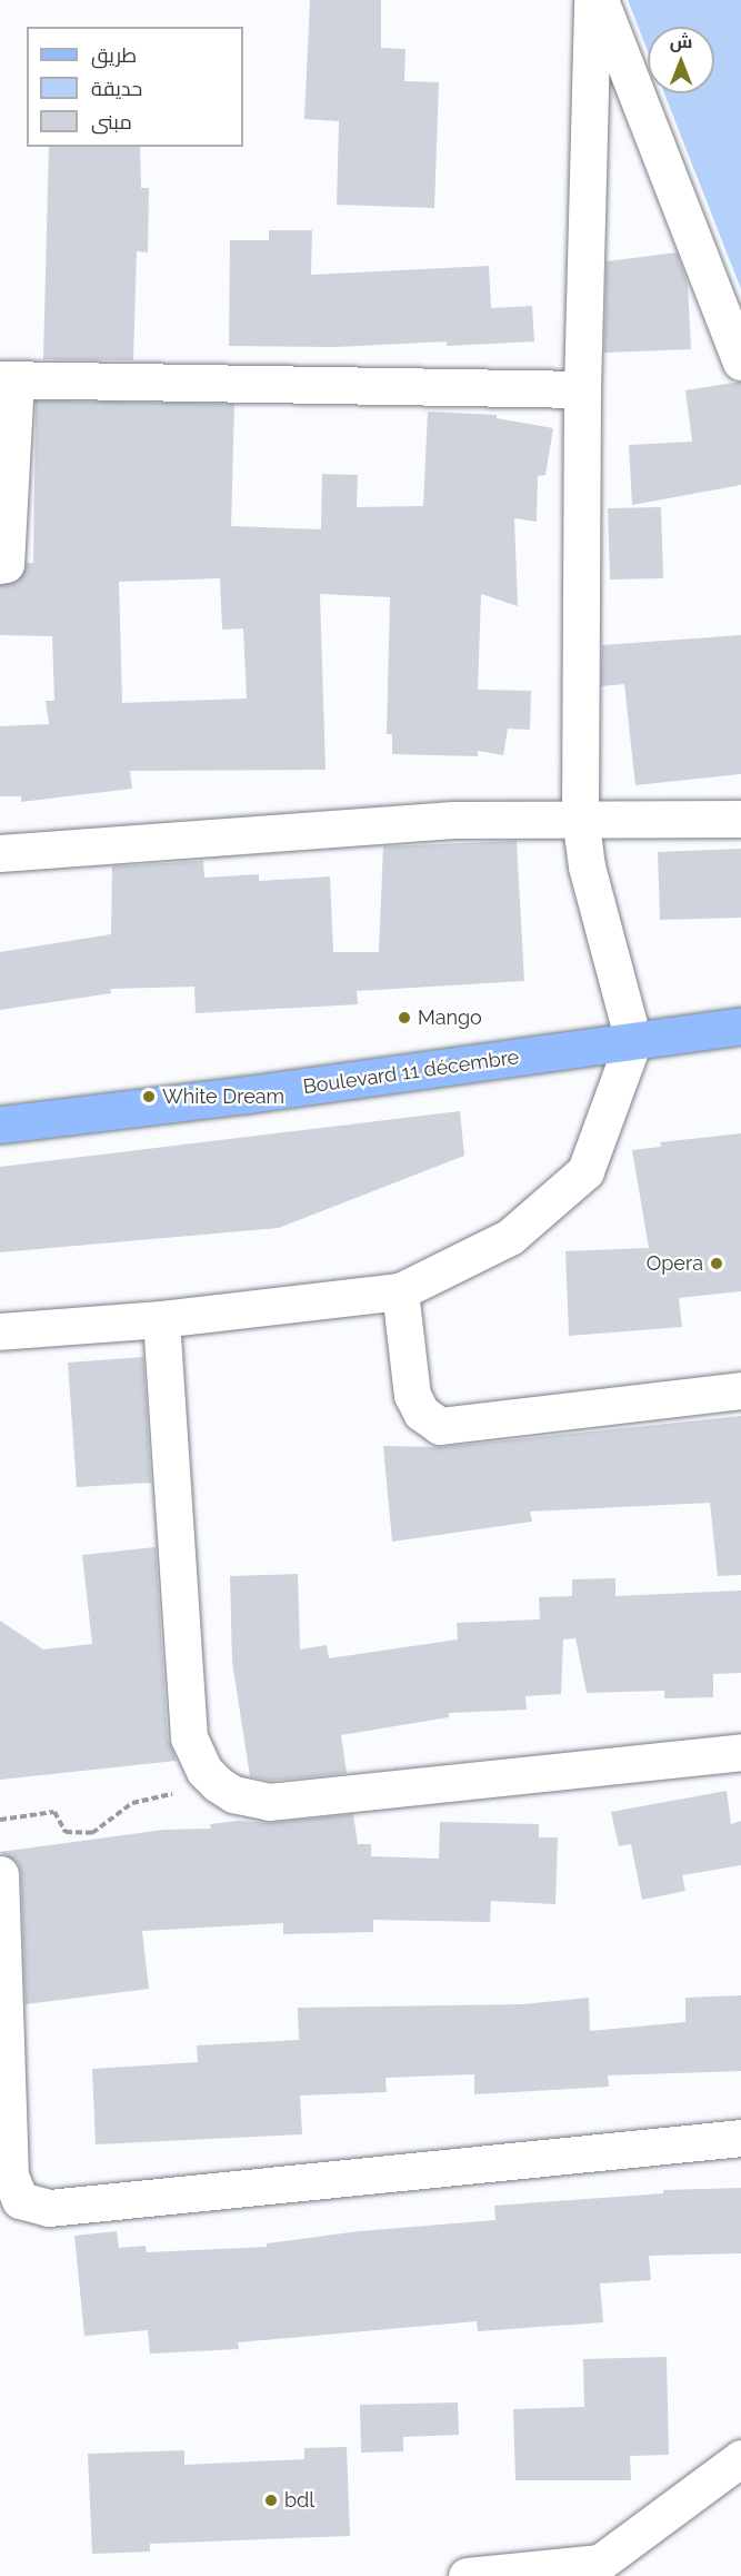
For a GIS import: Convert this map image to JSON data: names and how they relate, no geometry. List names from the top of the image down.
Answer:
{
  "streets": {
    "main road": ["Boulevard 11 décembre"]
  },
  "places": [
    "Mango",
    "White Dream",
    "Opera",
    "bdl"
  ],
  "legend": ["طريق", "حديقة", "مبنى"],
  "north": "top"
}
